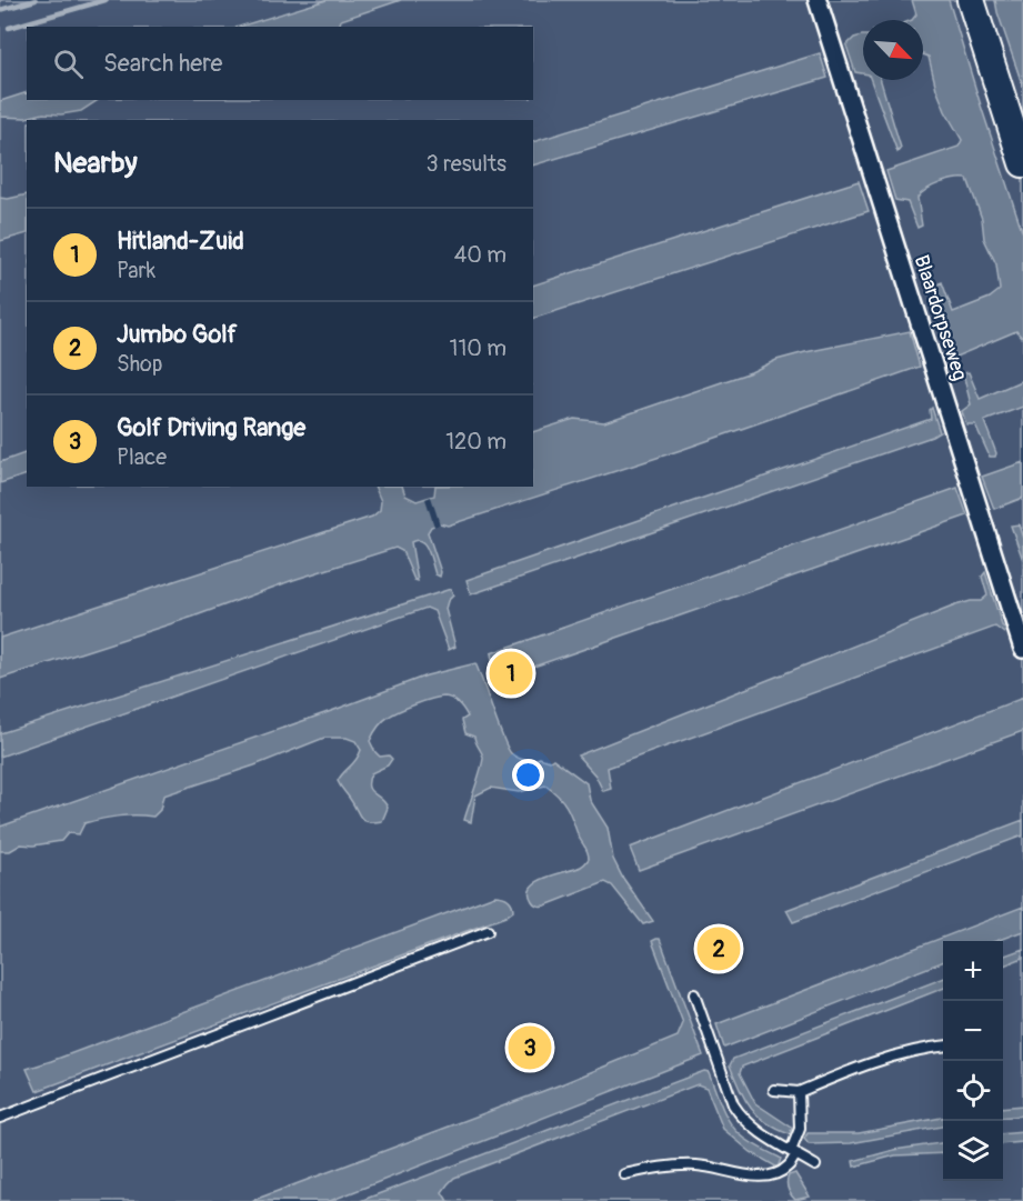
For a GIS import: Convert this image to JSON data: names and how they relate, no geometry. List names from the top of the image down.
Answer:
{
  "streets": {
    "street": ["Blaardorpseweg"]
  },
  "north": "bottom right",
  "page": {
    "search": "Search here",
    "heading": ["Nearby", "3 results"],
    "list": [
      {
        "mark": "1",
        "name": "Hitland-Zuid",
        "note": "Park",
        "value": "40 m"
      },
      {
        "mark": "2",
        "name": "Jumbo Golf",
        "note": "Shop",
        "value": "110 m"
      },
      {
        "mark": "3",
        "name": "Golf Driving Range",
        "note": "Place",
        "value": "120 m"
      }
    ],
    "pins": ["1", "2", "3"],
    "map_buttons": ["+", "−"]
  }
}
